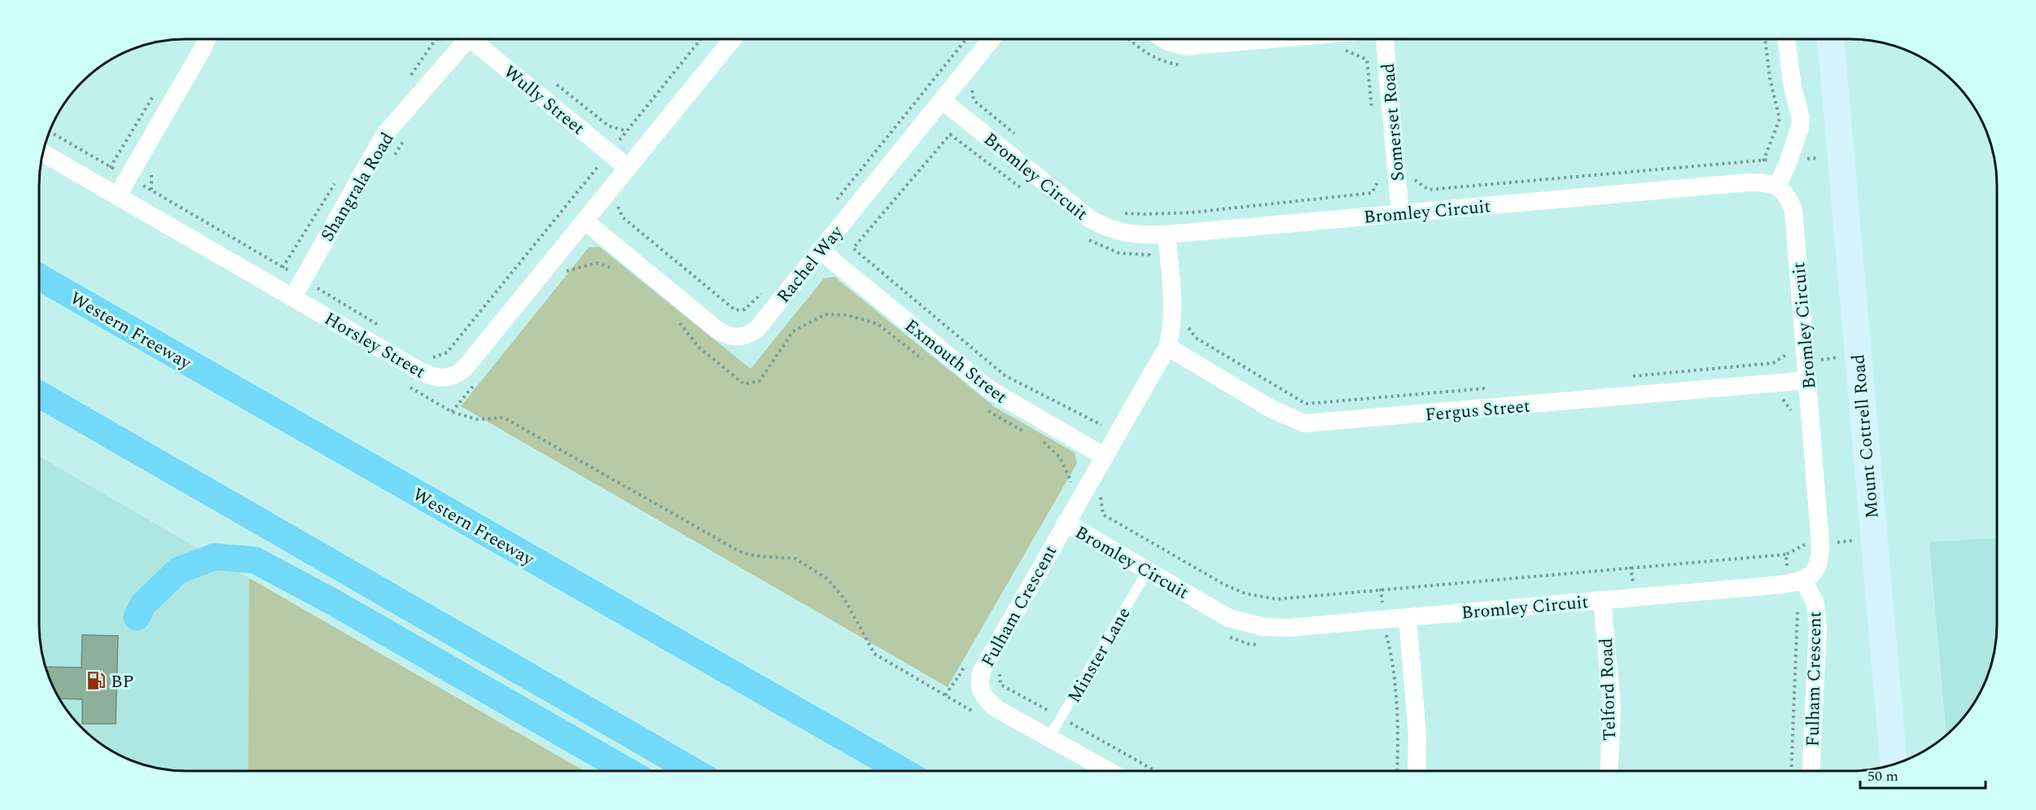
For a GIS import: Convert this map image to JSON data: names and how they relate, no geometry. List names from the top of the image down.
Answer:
{
  "streets": {
    "highway": ["Western Freeway"],
    "street": [
      "Wully Street",
      "Somerset Road",
      "Bromley Circuit",
      "Shangrala Road",
      "Rachel Way",
      "Horsley Street",
      "Exmouth Street",
      "Fergus Street",
      "Mount Cottrell Road",
      "Fulham Crescent",
      "Telford Road"
    ],
    "lane": ["Minster Lane"]
  },
  "crossings": [
    ["Wully Street", "Horsley Street"],
    ["Somerset Road", "Bromley Circuit"],
    ["Bromley Circuit", "Rachel Way"],
    ["Bromley Circuit", "Fergus Street"],
    ["Bromley Circuit", "Fulham Crescent"],
    ["Bromley Circuit", "Minster Lane"],
    ["Bromley Circuit", "Telford Road"],
    ["Shangrala Road", "Horsley Street"],
    ["Rachel Way", "Horsley Street"],
    ["Rachel Way", "Exmouth Street"],
    ["Exmouth Street", "Fulham Crescent"],
    ["Fergus Street", "Fulham Crescent"],
    ["Fulham Crescent", "Minster Lane"]
  ],
  "places": {
    "fuel station": ["BP"]
  },
  "scale_bar": "50 m"
}
